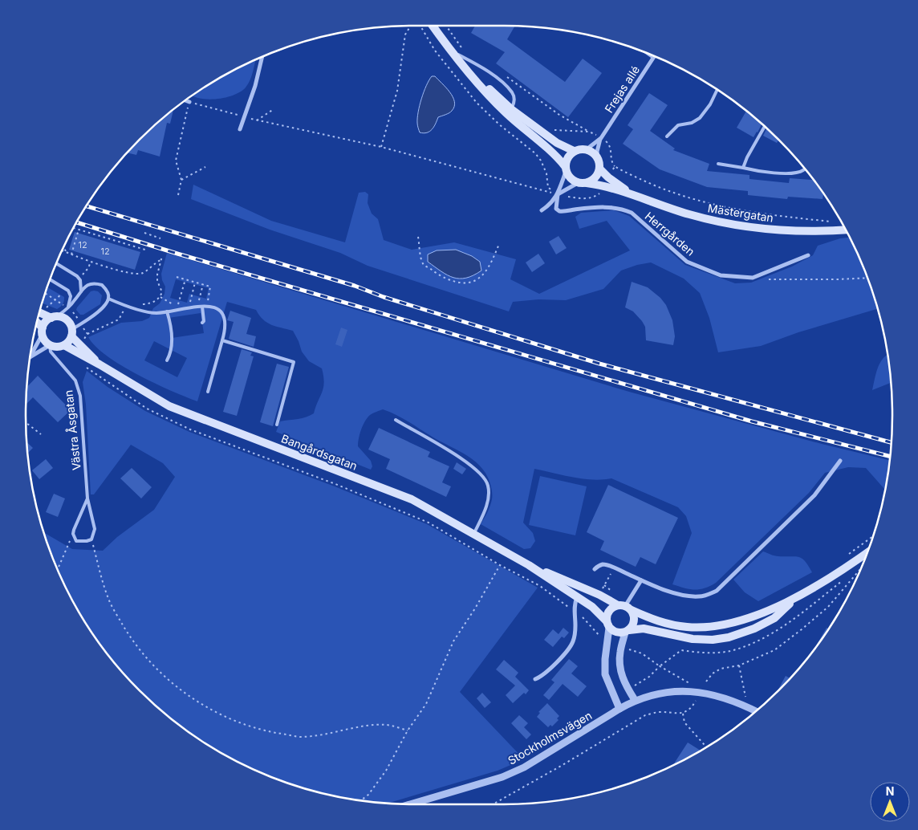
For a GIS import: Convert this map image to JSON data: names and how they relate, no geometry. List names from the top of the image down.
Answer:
{
  "streets": {
    "main road": ["Mästergatan", "Bangårdsgatan"],
    "street": ["Frejas allé", "Herrgården", "Stockholmsvägen"],
    "lane": ["Västra Åsgatan"]
  },
  "crossings": [
    ["Frejas allé", "Mästergatan"],
    ["Västra Åsgatan", "Bangårdsgatan"]
  ],
  "house_numbers": ["12", "12"],
  "north": "top"
}
